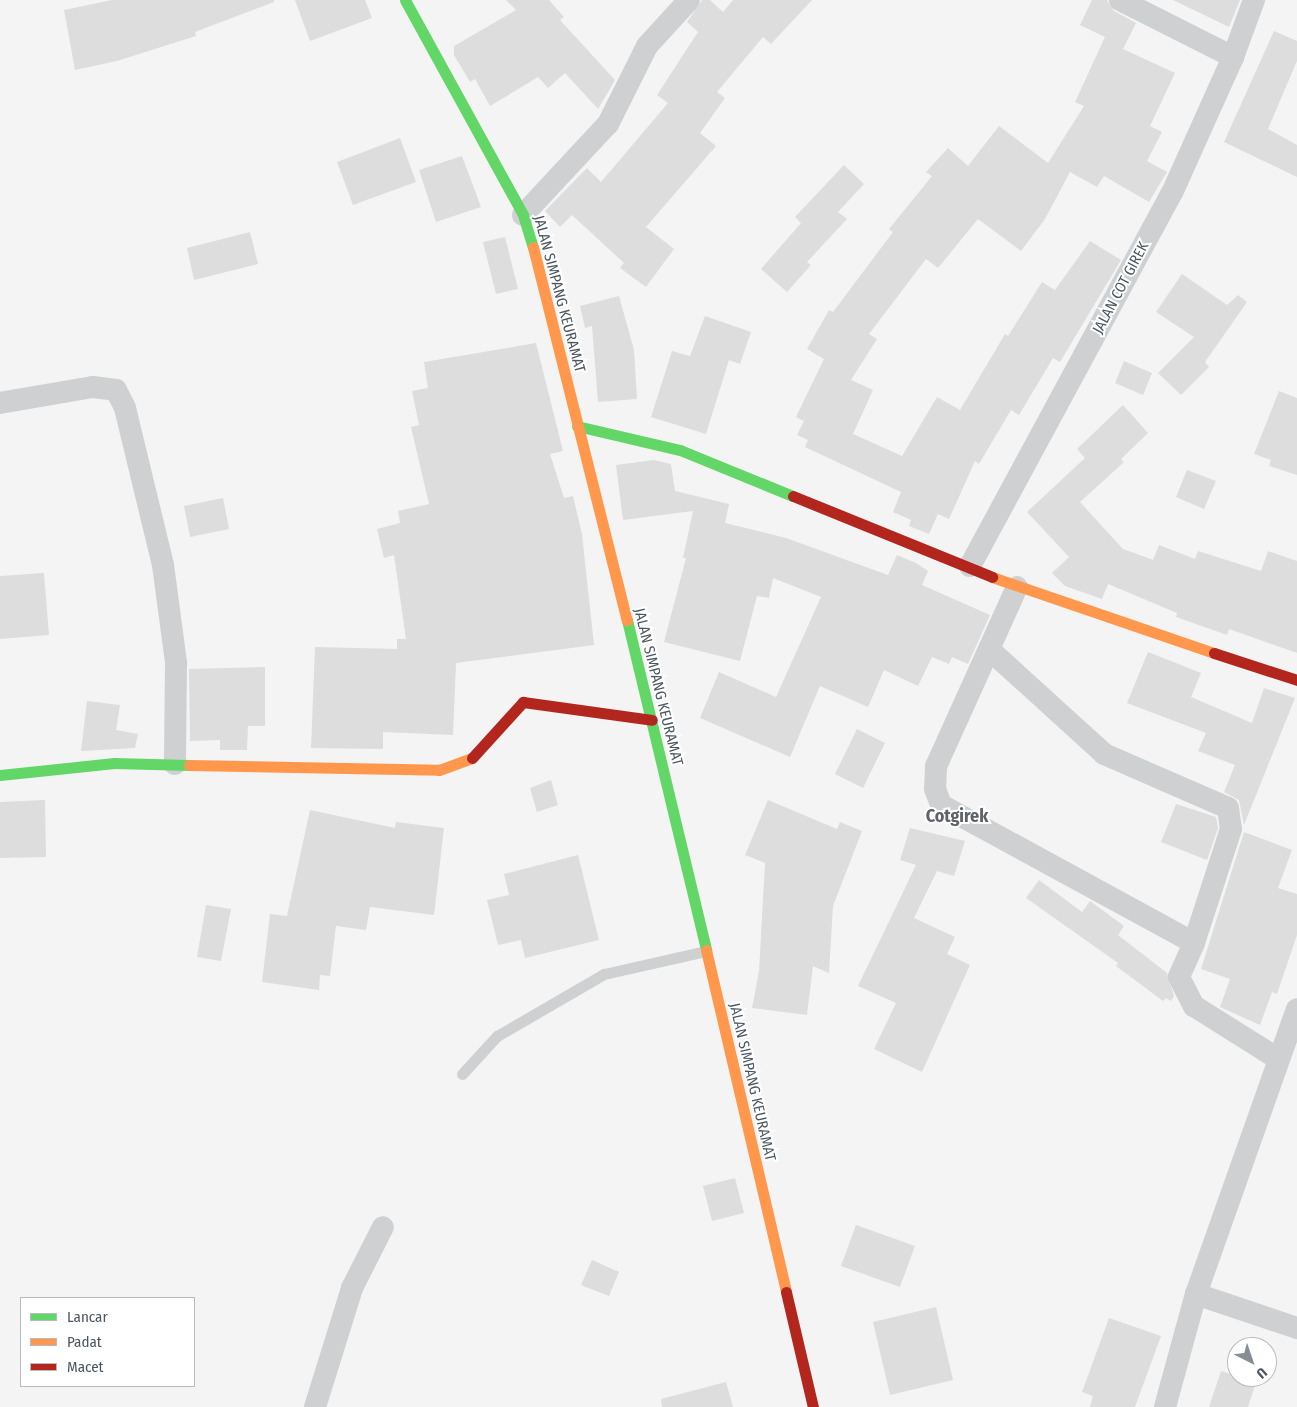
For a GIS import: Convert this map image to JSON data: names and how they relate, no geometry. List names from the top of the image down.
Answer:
{
  "streets": {
    "main road": ["JALAN SIMPANG KEURAMAT"],
    "street": ["JALAN COT GIREK"]
  },
  "districts": ["Cotgirek"],
  "legend": ["Lancar", "Padat", "Macet"],
  "north": "bottom right"
}
